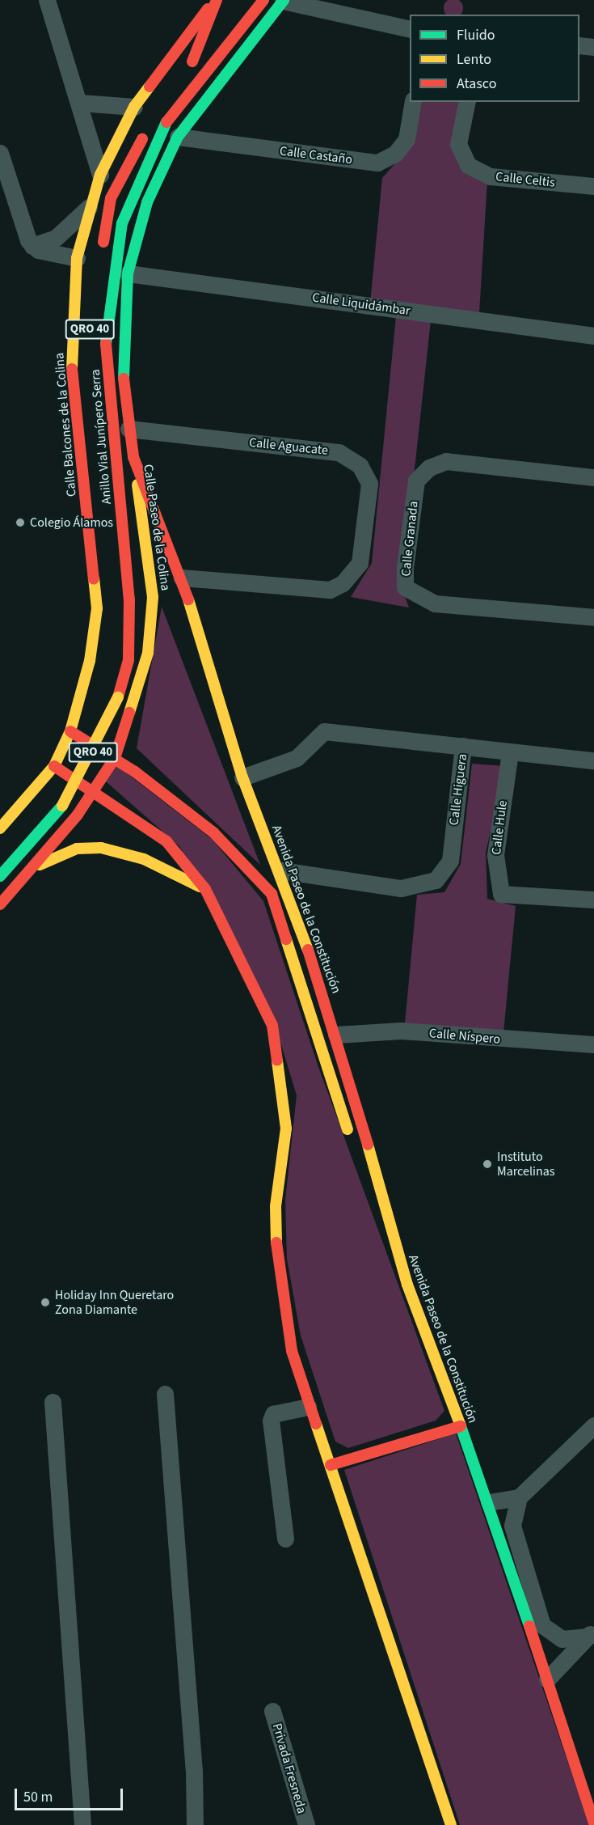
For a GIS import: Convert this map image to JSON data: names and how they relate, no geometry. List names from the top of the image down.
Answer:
{
  "streets": {
    "main road": [
      "QRO 40",
      "Calle Balcones de la Colina",
      "Anillo Vial Junípero Serra",
      "Calle Paseo de la Colina",
      "Avenida Paseo de la Constitución"
    ],
    "street": [
      "Calle Castaño",
      "Calle Celtis",
      "Calle Liquidámbar",
      "Calle Aguacate",
      "Calle Granada",
      "Calle Higuera",
      "Calle Hule",
      "Calle Níspero",
      "Privada Fresneda"
    ]
  },
  "crossings": [
    ["Calle Castaño", "Avenida Paseo de la Constitución"],
    ["Calle Liquidámbar", "Avenida Paseo de la Constitución"],
    ["Calle Aguacate", "Avenida Paseo de la Constitución"],
    ["Calle Paseo de la Colina", "Avenida Paseo de la Constitución"],
    ["Calle Higuera", "Avenida Paseo de la Constitución"],
    ["Avenida Paseo de la Constitución", "Calle Níspero"]
  ],
  "places": ["Colegio Álamos", "Instituto Marcelinas", "Holiday Inn Queretaro Zona Diamante"],
  "legend": ["Fluido", "Lento", "Atasco"],
  "scale_bar": "50 m"
}
